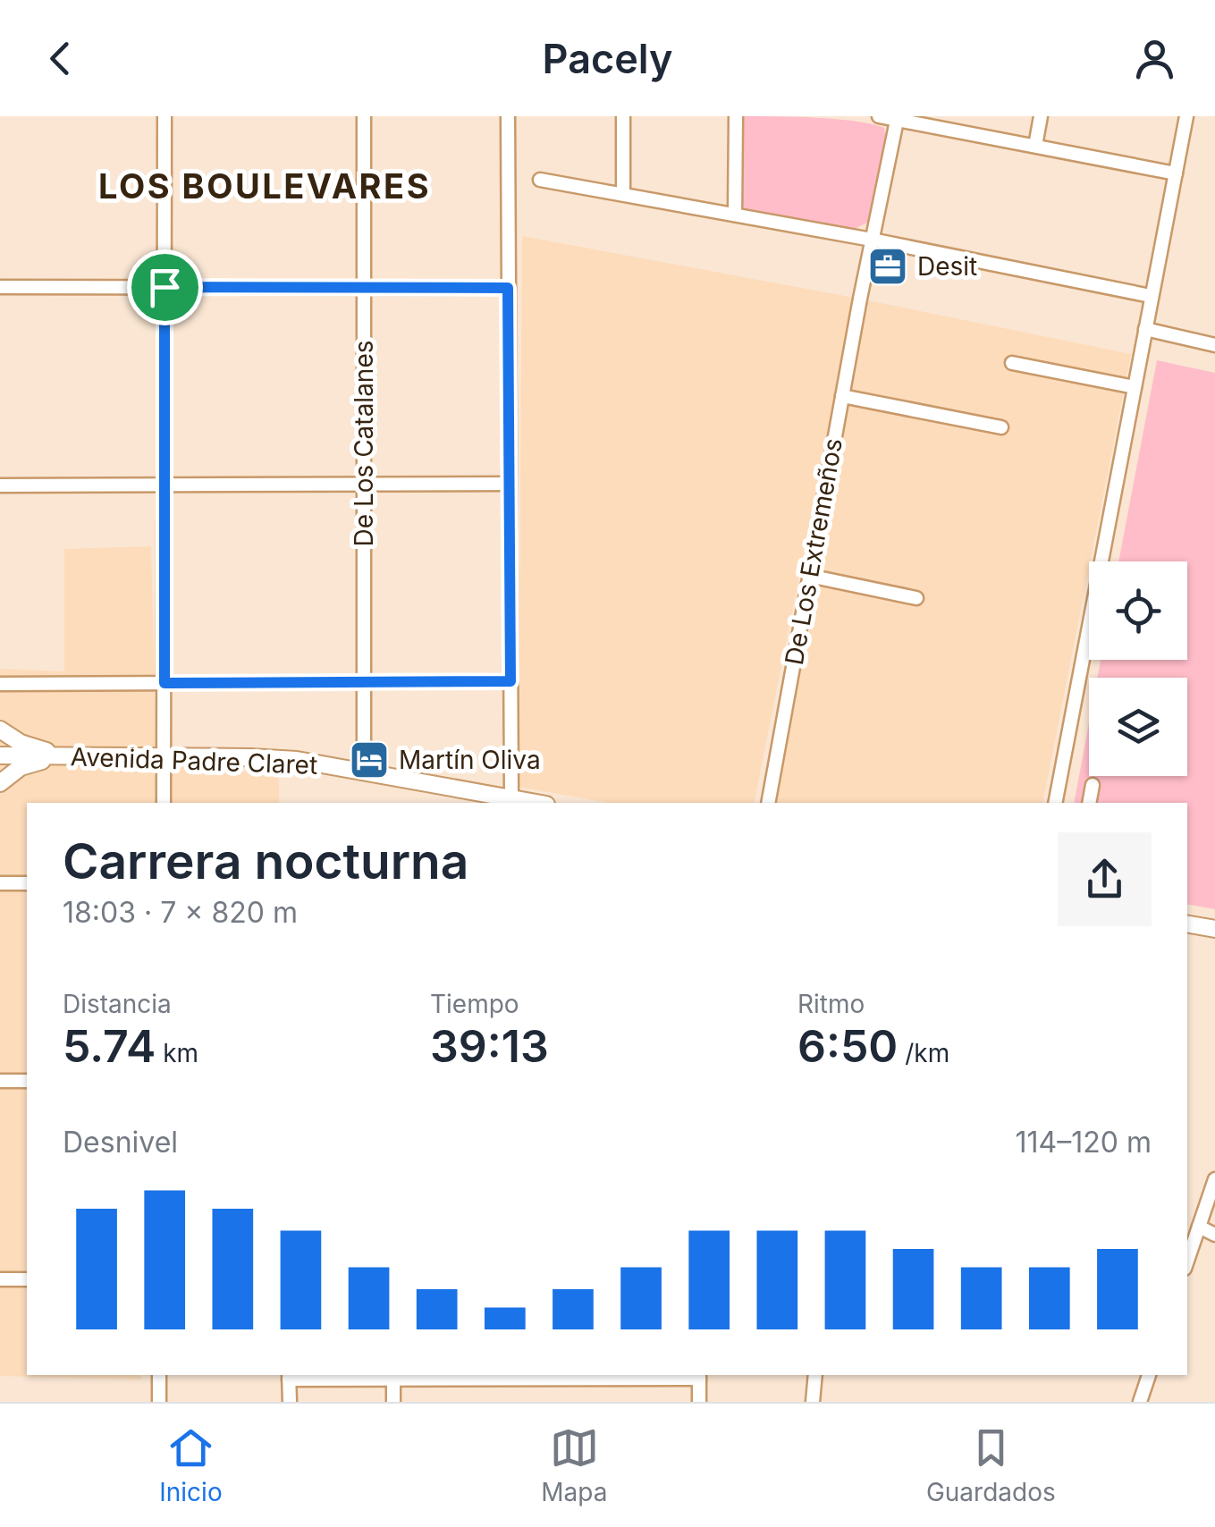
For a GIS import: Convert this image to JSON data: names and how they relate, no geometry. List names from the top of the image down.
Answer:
{
  "streets": {
    "main road": ["Avenida Padre Claret"],
    "street": ["De Los Catalanes", "De Los Extremeños"]
  },
  "crossings": [
    ["De Los Catalanes", "Avenida Padre Claret"]
  ],
  "districts": ["LOS BOULEVARES"],
  "places": {
    "office": ["Desit"],
    "hotel": ["Martín Oliva"]
  },
  "page": {
    "header": "Pacely",
    "heading": ["Carrera nocturna", "18:03 · 7 × 820 m"],
    "stats": [
      ["Distancia", "5.74 km"],
      ["Tiempo", "39:13"],
      ["Ritmo", "6:50 /km"]
    ],
    "chart": ["Desnivel", "114–120 m"],
    "tabs": ["Inicio", "Mapa", "Guardados"]
  }
}
